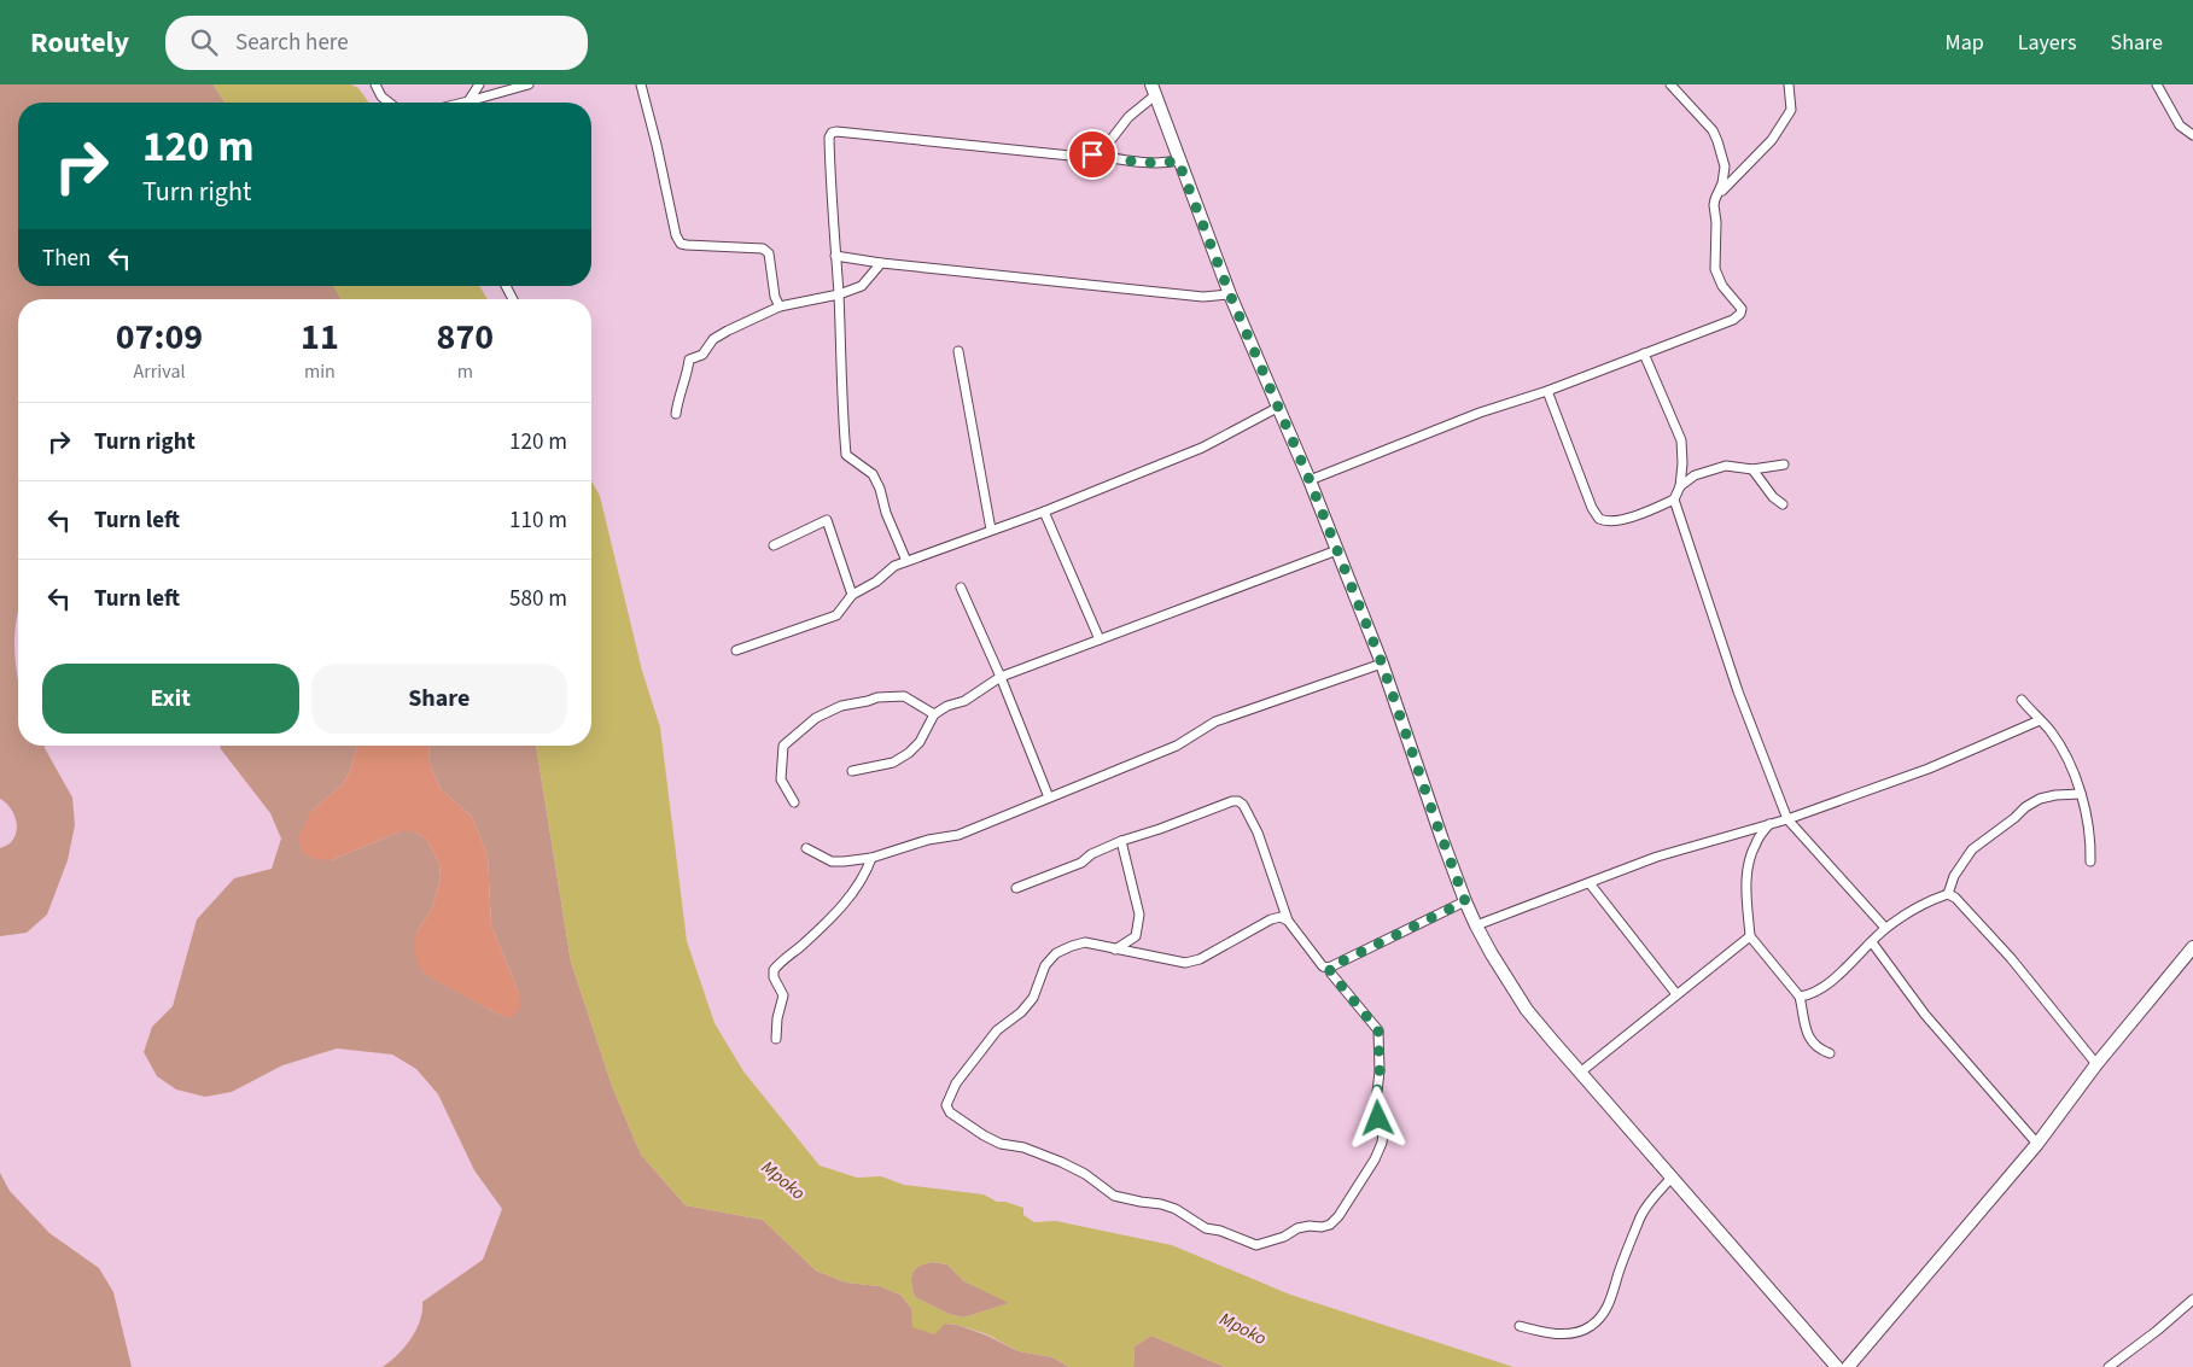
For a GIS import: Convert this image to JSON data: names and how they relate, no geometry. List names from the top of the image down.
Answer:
{
  "water": ["Mpoko"],
  "page": {
    "header": "Routely",
    "search": "Search here",
    "nav": ["Map", "Layers", "Share"],
    "turn": ["120 m", "Turn right"],
    "then": "Then",
    "eta": [
      "07:09",
      "Arrival",
      "11",
      "min",
      "870",
      "m"
    ],
    "list": [
      {
        "name": "Turn right",
        "value": "120 m"
      },
      {
        "name": "Turn left",
        "value": "110 m"
      },
      {
        "name": "Turn left",
        "value": "580 m"
      }
    ],
    "buttons": ["Exit", "Share"]
  }
}
